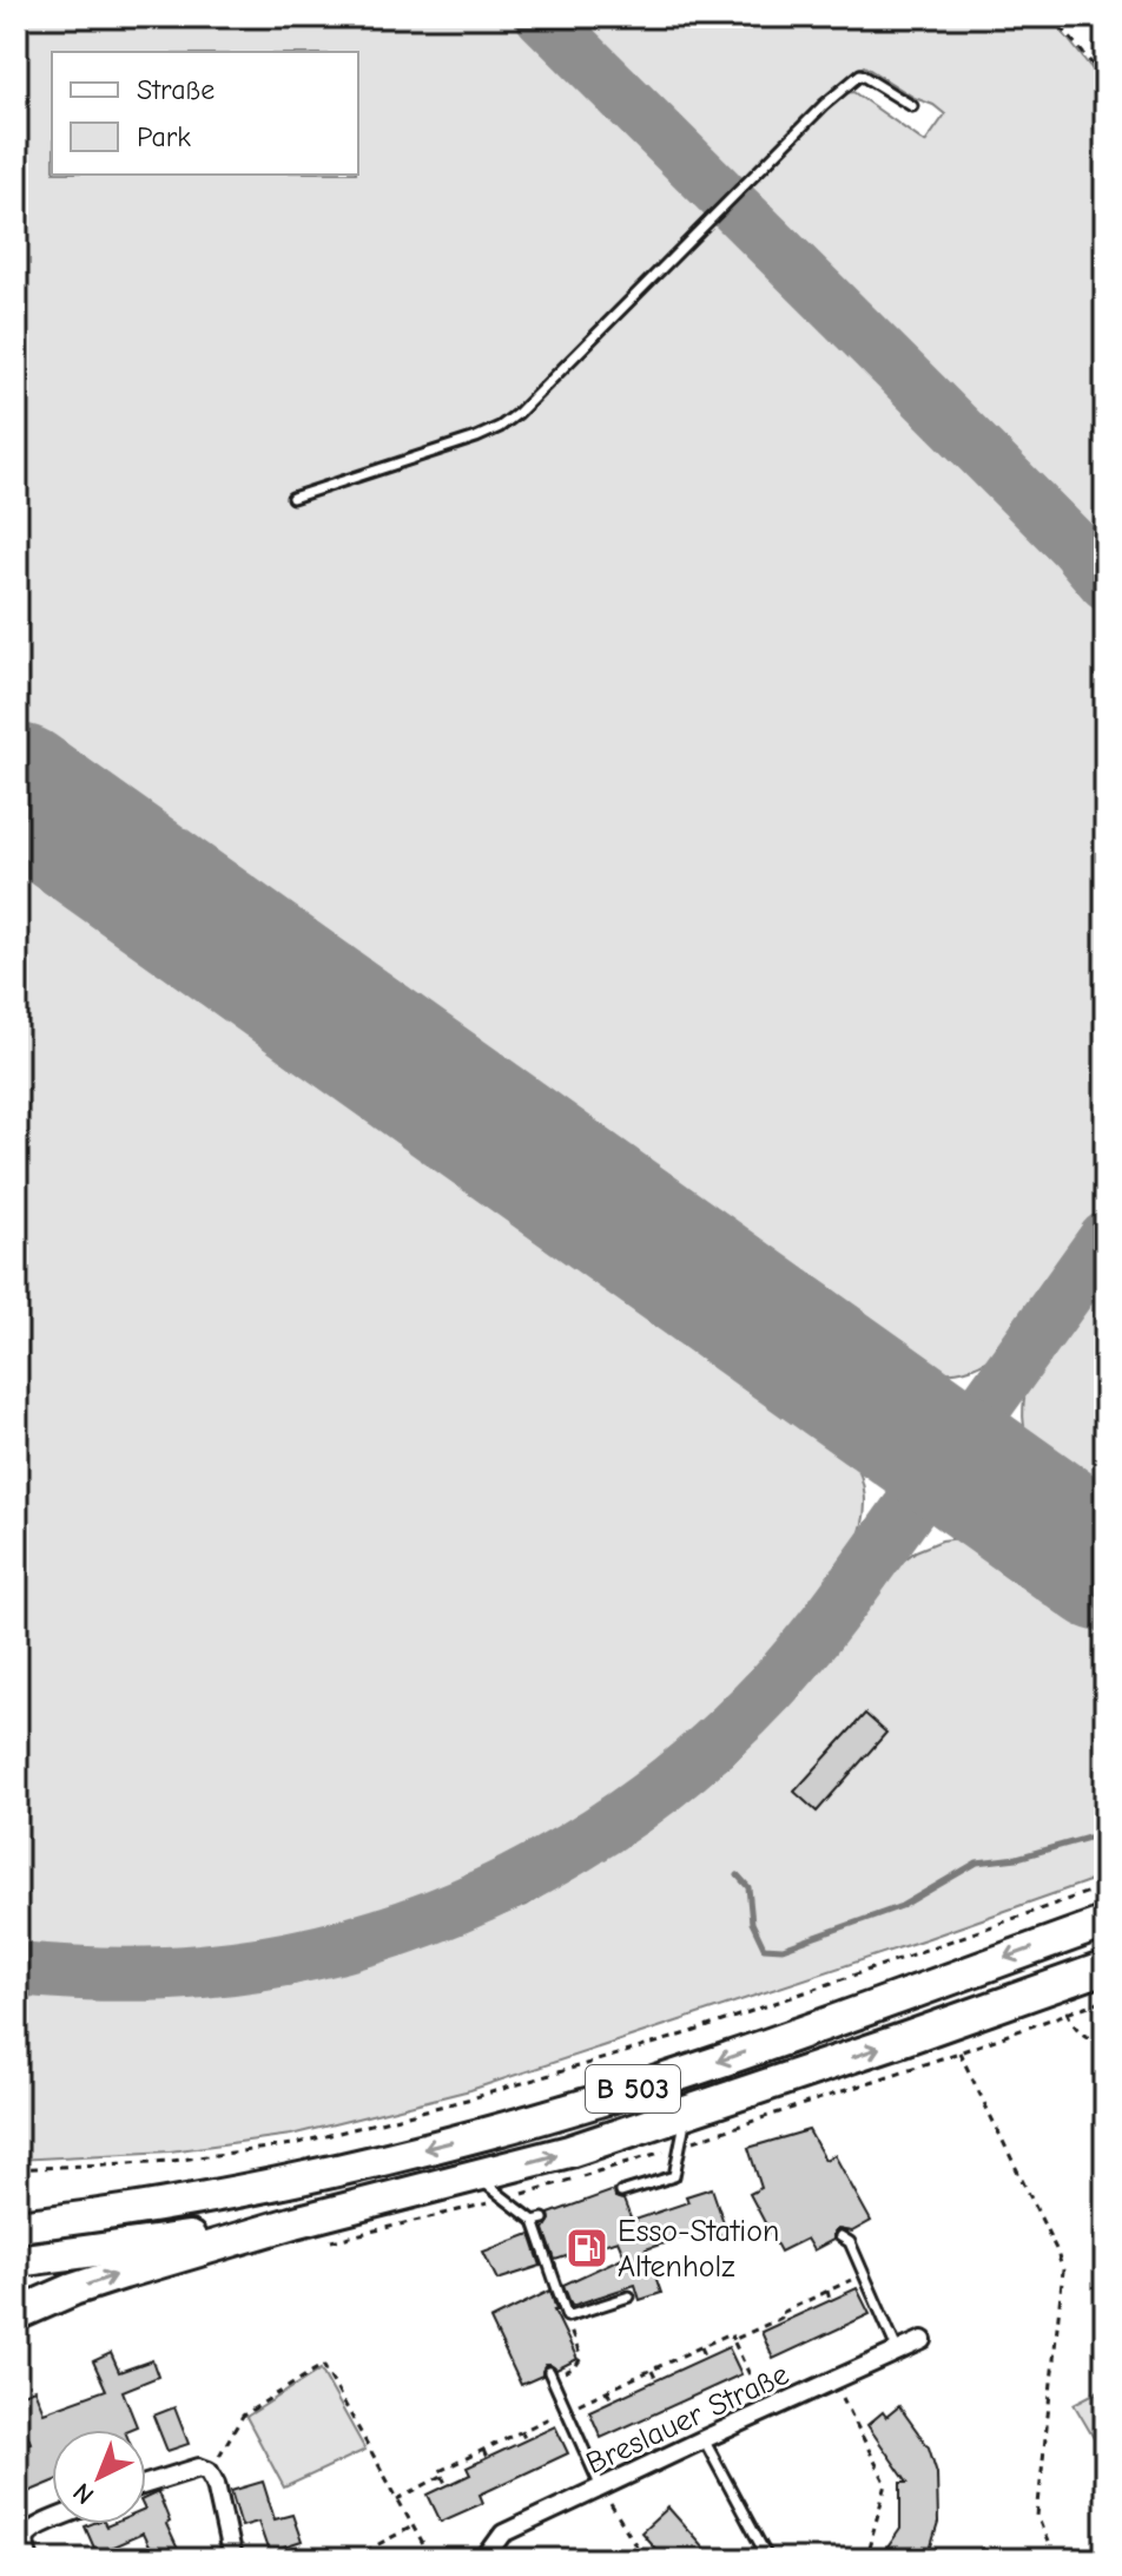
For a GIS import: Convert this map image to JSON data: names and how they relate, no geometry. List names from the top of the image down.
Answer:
{
  "streets": {
    "highway": ["B 503"],
    "street": ["Breslauer Straße"]
  },
  "places": {
    "fuel station": ["Esso-Station Altenholz"]
  },
  "legend": ["Straße", "Park"],
  "north": "bottom left"
}
